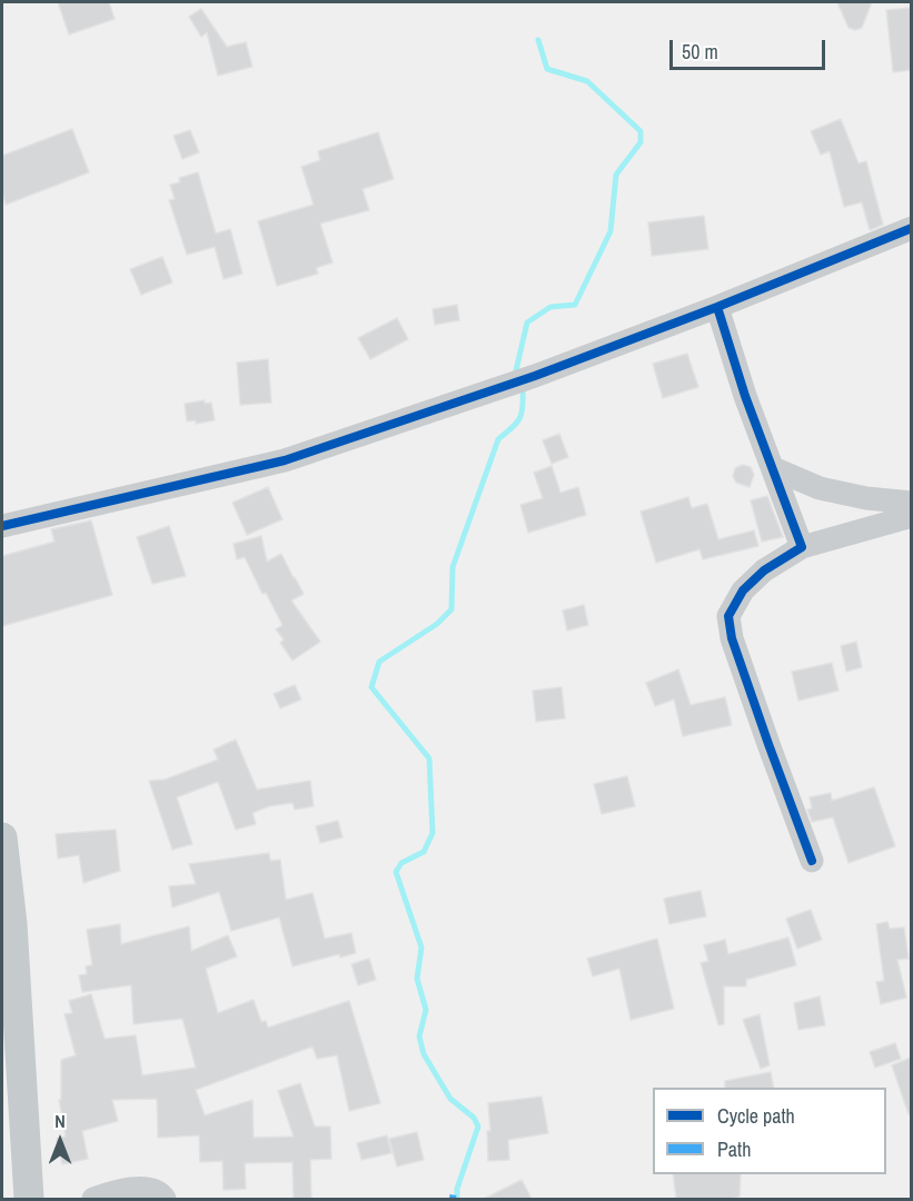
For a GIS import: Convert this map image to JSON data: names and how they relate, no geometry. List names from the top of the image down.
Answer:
{
  "legend": ["Cycle path", "Path"],
  "scale_bar": "50 m",
  "north": "top"
}
